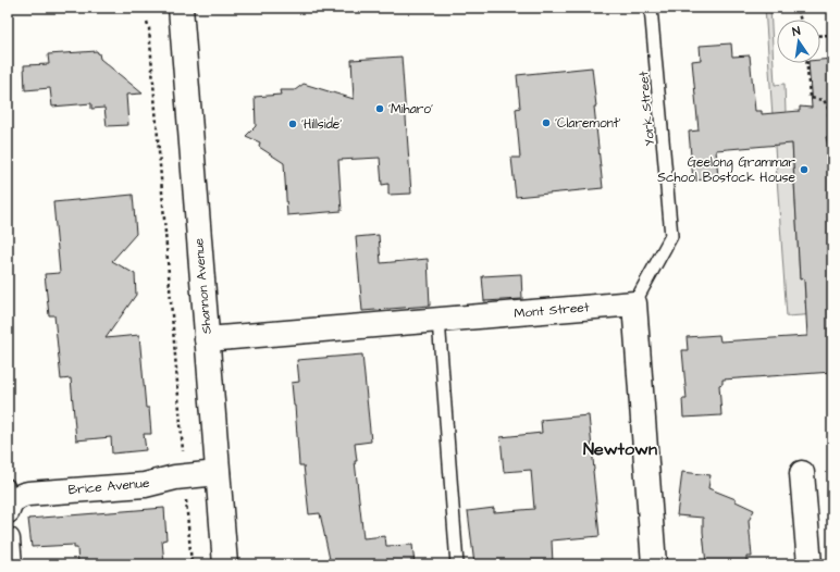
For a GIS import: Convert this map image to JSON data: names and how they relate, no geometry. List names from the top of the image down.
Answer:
{
  "streets": {
    "street": ["Shannon Avenue", "Mont Street", "Brice Avenue"],
    "lane": ["York Street"]
  },
  "crossings": [
    ["York Street", "Mont Street"],
    ["Shannon Avenue", "Mont Street"],
    ["Shannon Avenue", "Brice Avenue"]
  ],
  "districts": ["Newtown"],
  "places": [
    "'Miharo'",
    "'Claremont'",
    "'Hillside'",
    "Geelong Grammar School Bostock House"
  ],
  "north": "top"
}
